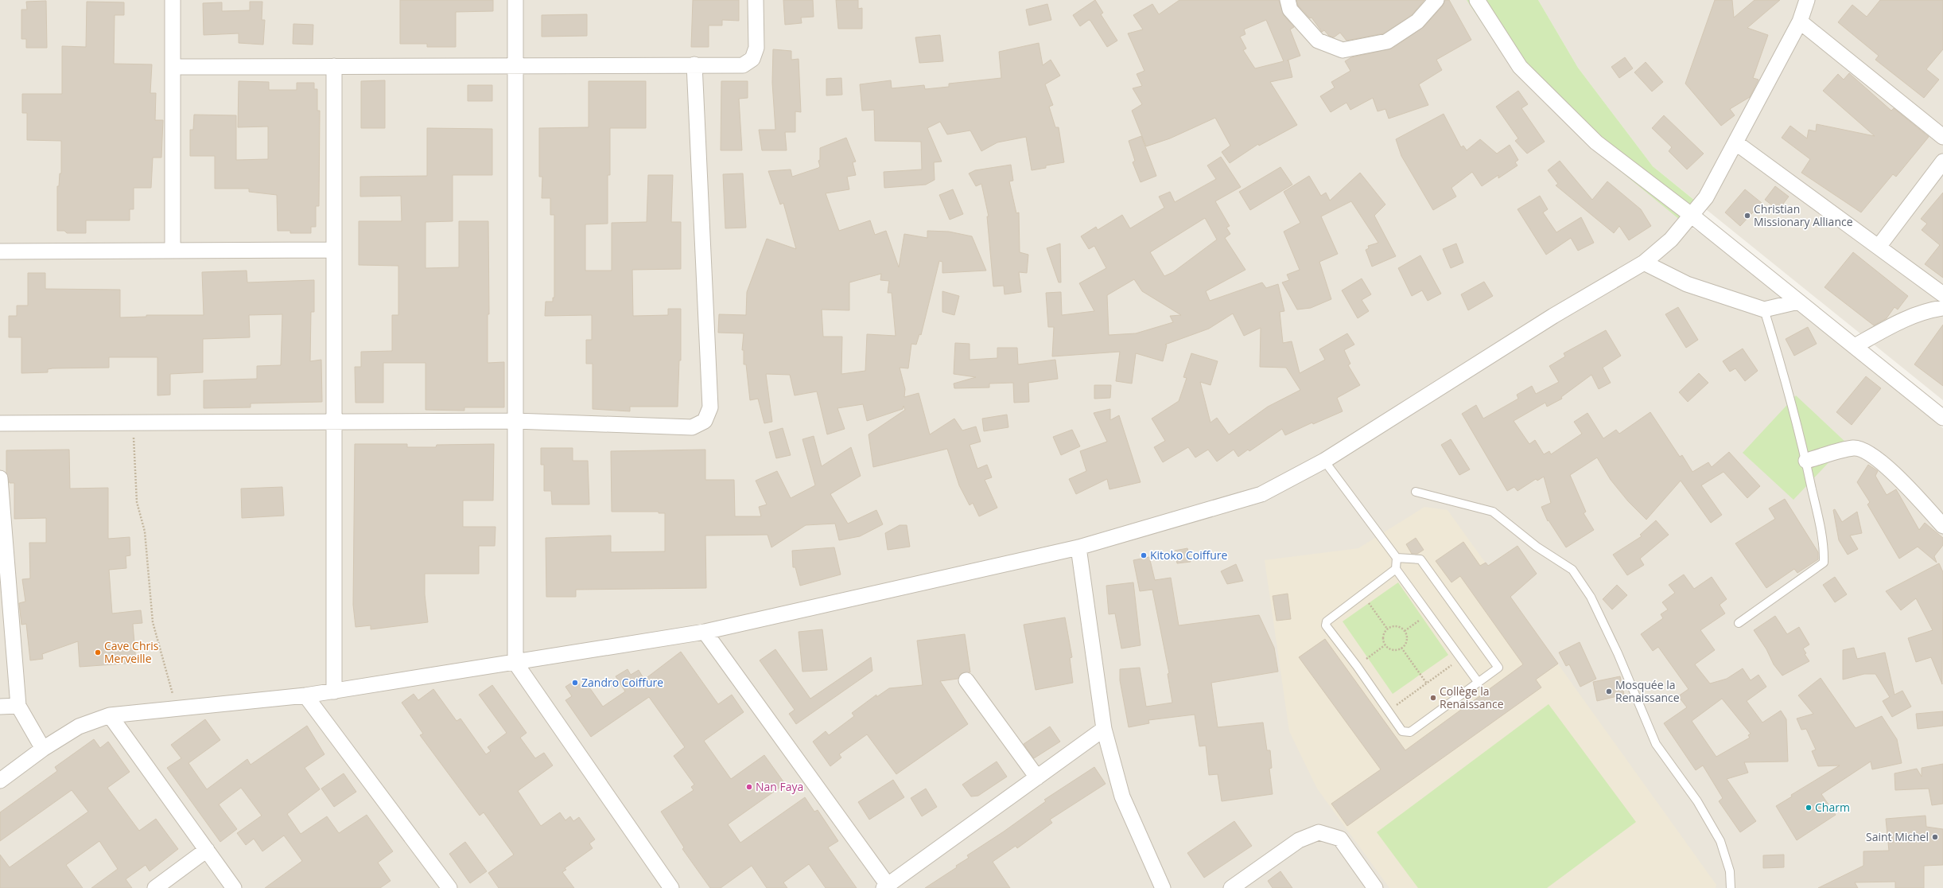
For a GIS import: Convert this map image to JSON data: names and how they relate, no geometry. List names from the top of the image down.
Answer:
{
  "places": [
    "Christian Missionary Alliance",
    "Kitoko Coiffure",
    "Cave Chris Merveille",
    "Zandro Coiffure",
    "Mosquée la Renaissance",
    "Collège la Renaissance",
    "Nan Faya",
    "Charm",
    "Saint Michel"
  ]
}
